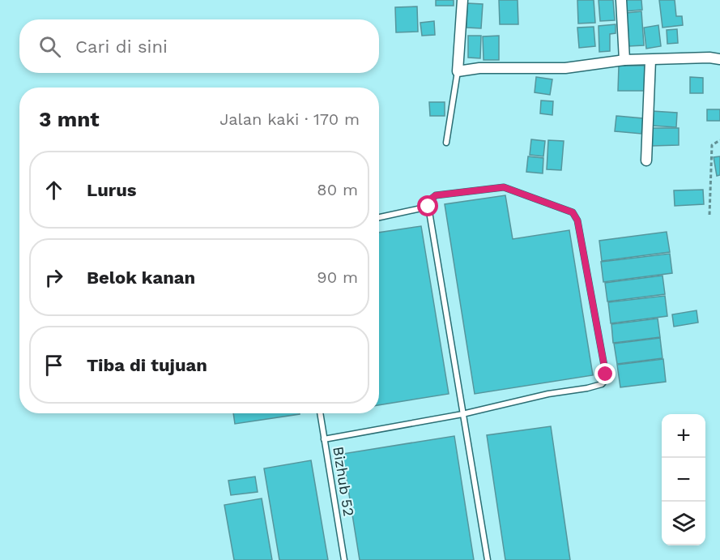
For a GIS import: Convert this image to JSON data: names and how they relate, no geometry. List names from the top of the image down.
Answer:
{
  "streets": {
    "lane": ["Bizhub 52"]
  },
  "page": {
    "search": "Cari di sini",
    "heading": ["3 mnt", "Jalan kaki · 170 m"],
    "list": [
      ["Lurus", "80 m"],
      ["Belok kanan", "90 m"],
      "Tiba di tujuan"
    ],
    "map_buttons": ["+", "−"]
  }
}
